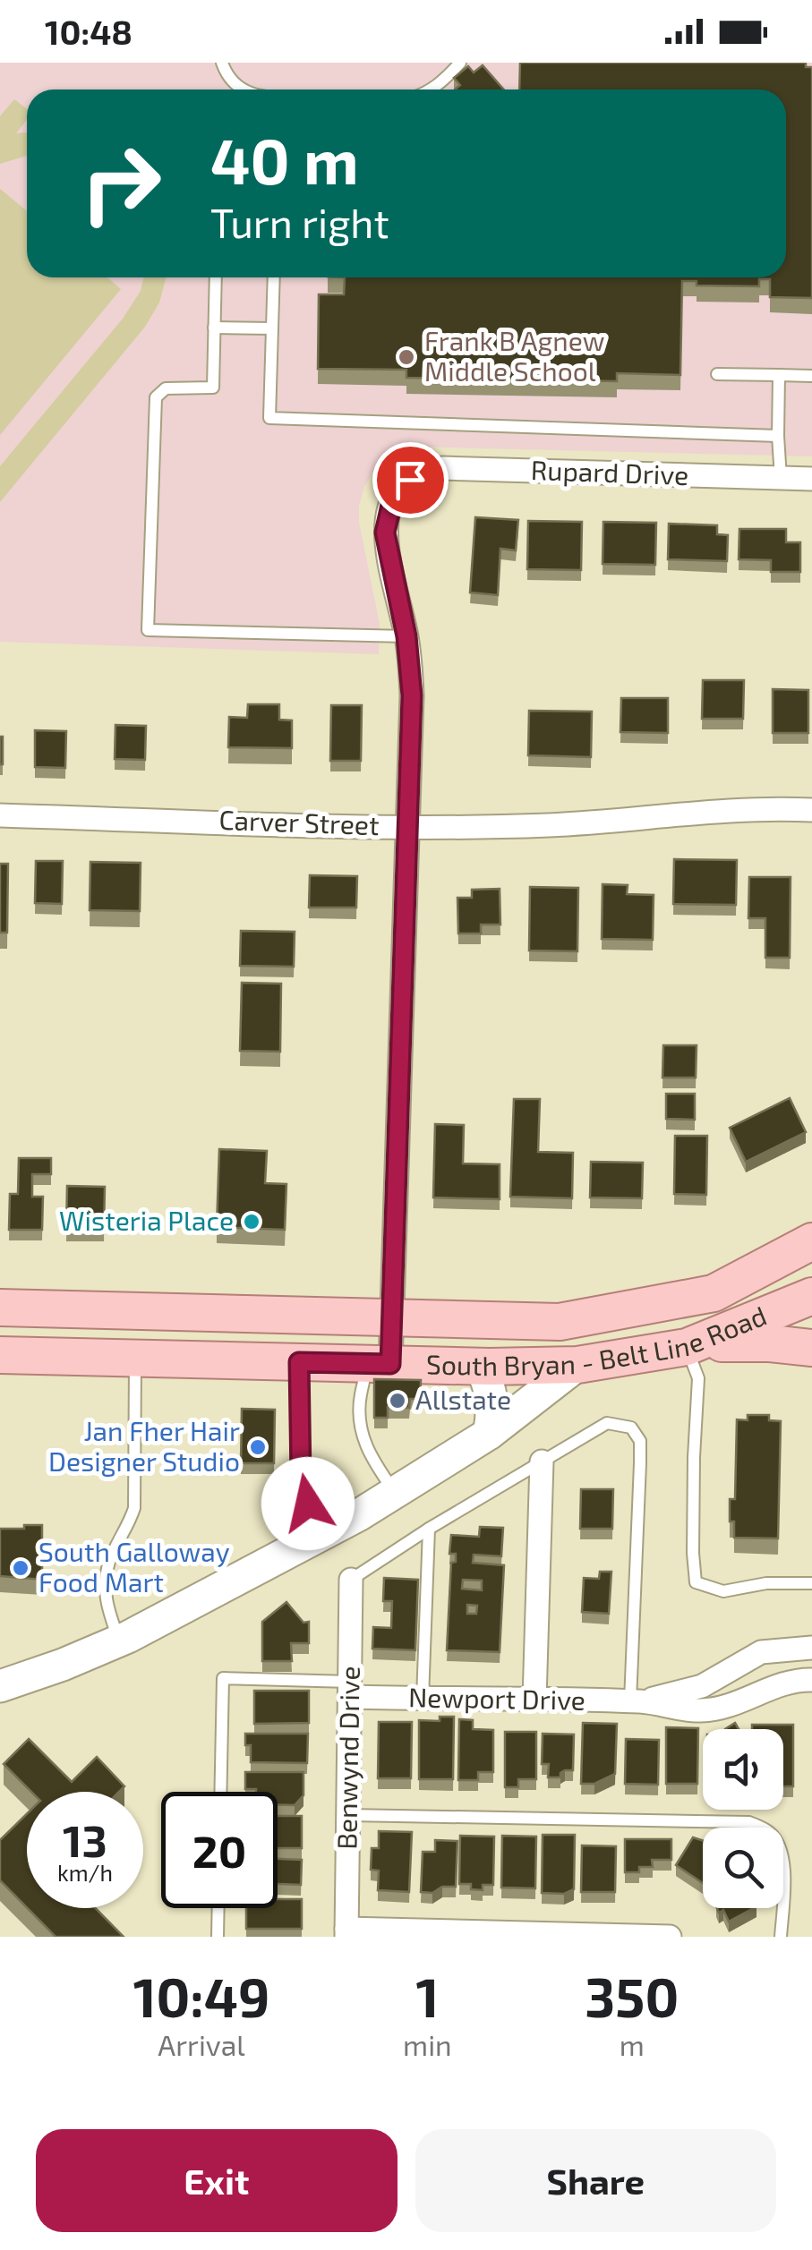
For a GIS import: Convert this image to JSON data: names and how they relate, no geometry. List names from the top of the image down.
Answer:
{
  "streets": {
    "main road": ["South Bryan - Belt Line Road"],
    "street": [
      "Rupard Drive",
      "Carver Street",
      "Newport Drive",
      "Benwynd Drive"
    ]
  },
  "crossings": [
    ["Newport Drive", "Benwynd Drive"]
  ],
  "places": [
    "Frank B Agnew Middle School",
    "Wisteria Place",
    "Allstate",
    "Jan Fher Hair Designer Studio",
    "South Galloway Food Mart"
  ],
  "page": {
    "status": "10:48",
    "turn": ["40 m", "Turn right"],
    "speed": "13 km/h",
    "limit": "20",
    "eta": [
      "10:49",
      "Arrival",
      "1",
      "min",
      "350",
      "m"
    ],
    "buttons": ["Exit", "Share"]
  }
}
